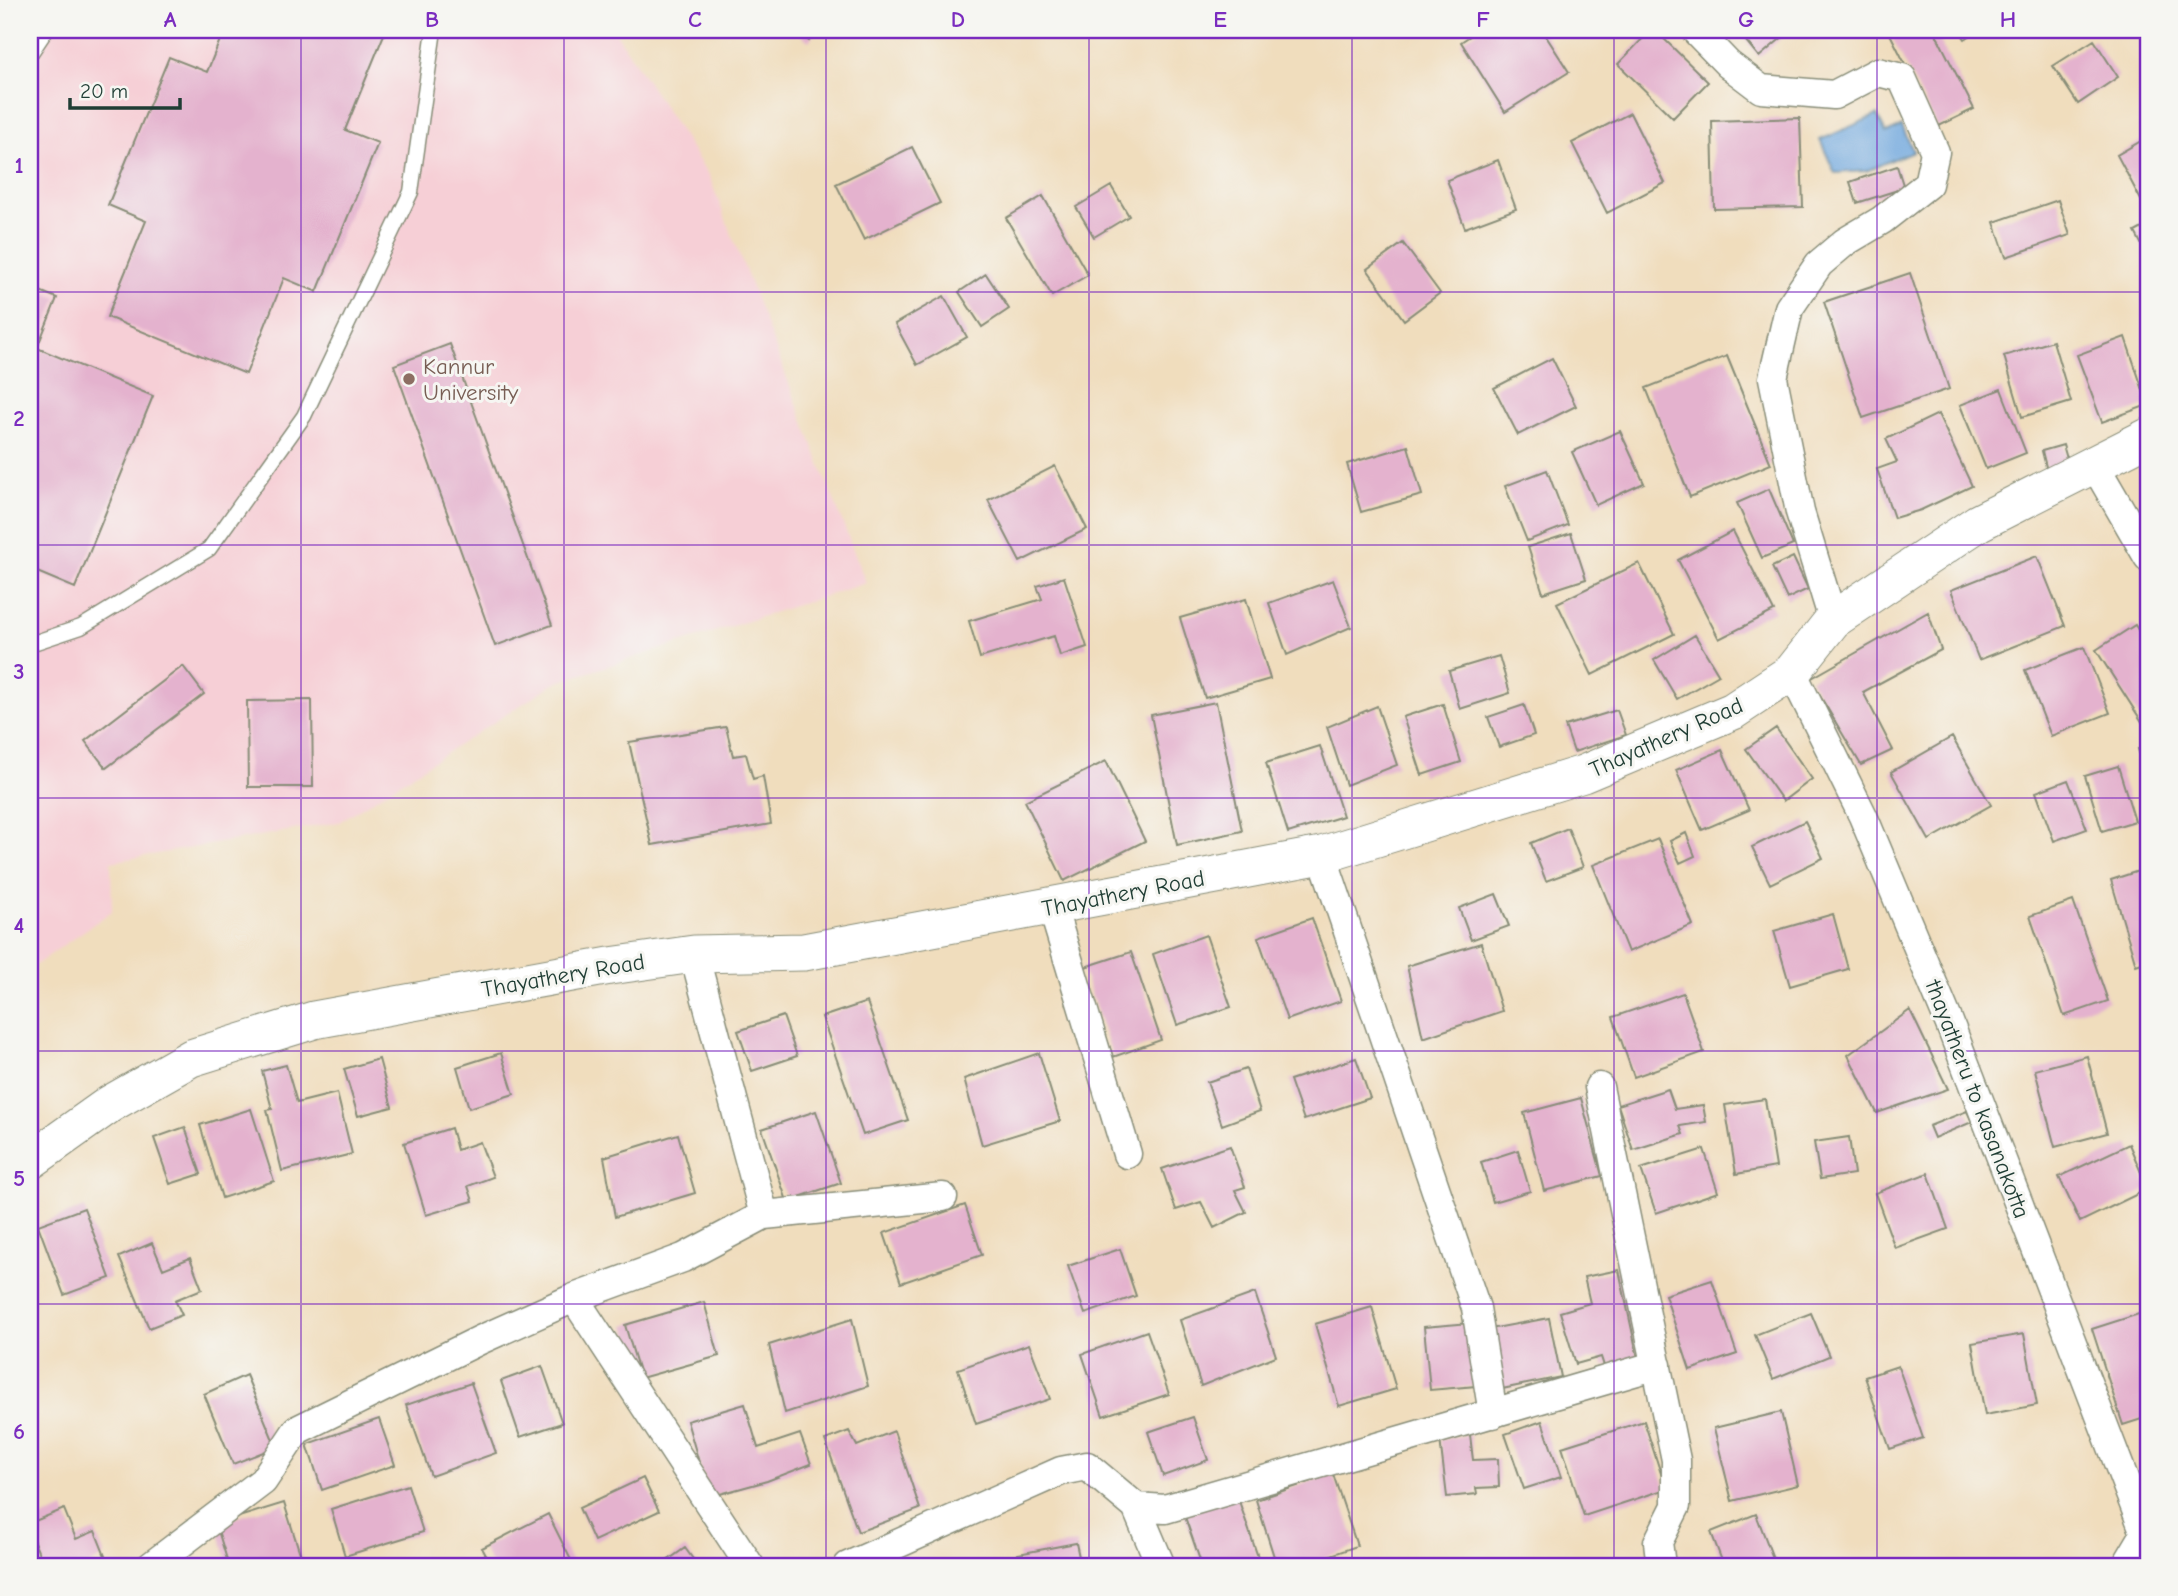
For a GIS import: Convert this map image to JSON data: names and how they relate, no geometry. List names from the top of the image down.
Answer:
{
  "streets": {
    "street": ["Thayathery Road", "thayatheru to kasanakotta"]
  },
  "crossings": [
    ["Thayathery Road", "thayatheru to kasanakotta"]
  ],
  "places": ["Kannur University"],
  "scale_bar": "20 m",
  "grid": {
    "columns": [
      "A",
      "B",
      "C",
      "D",
      "E",
      "F",
      "G",
      "H"
    ],
    "rows": [
      "1",
      "2",
      "3",
      "4",
      "5",
      "6"
    ]
  }
}
